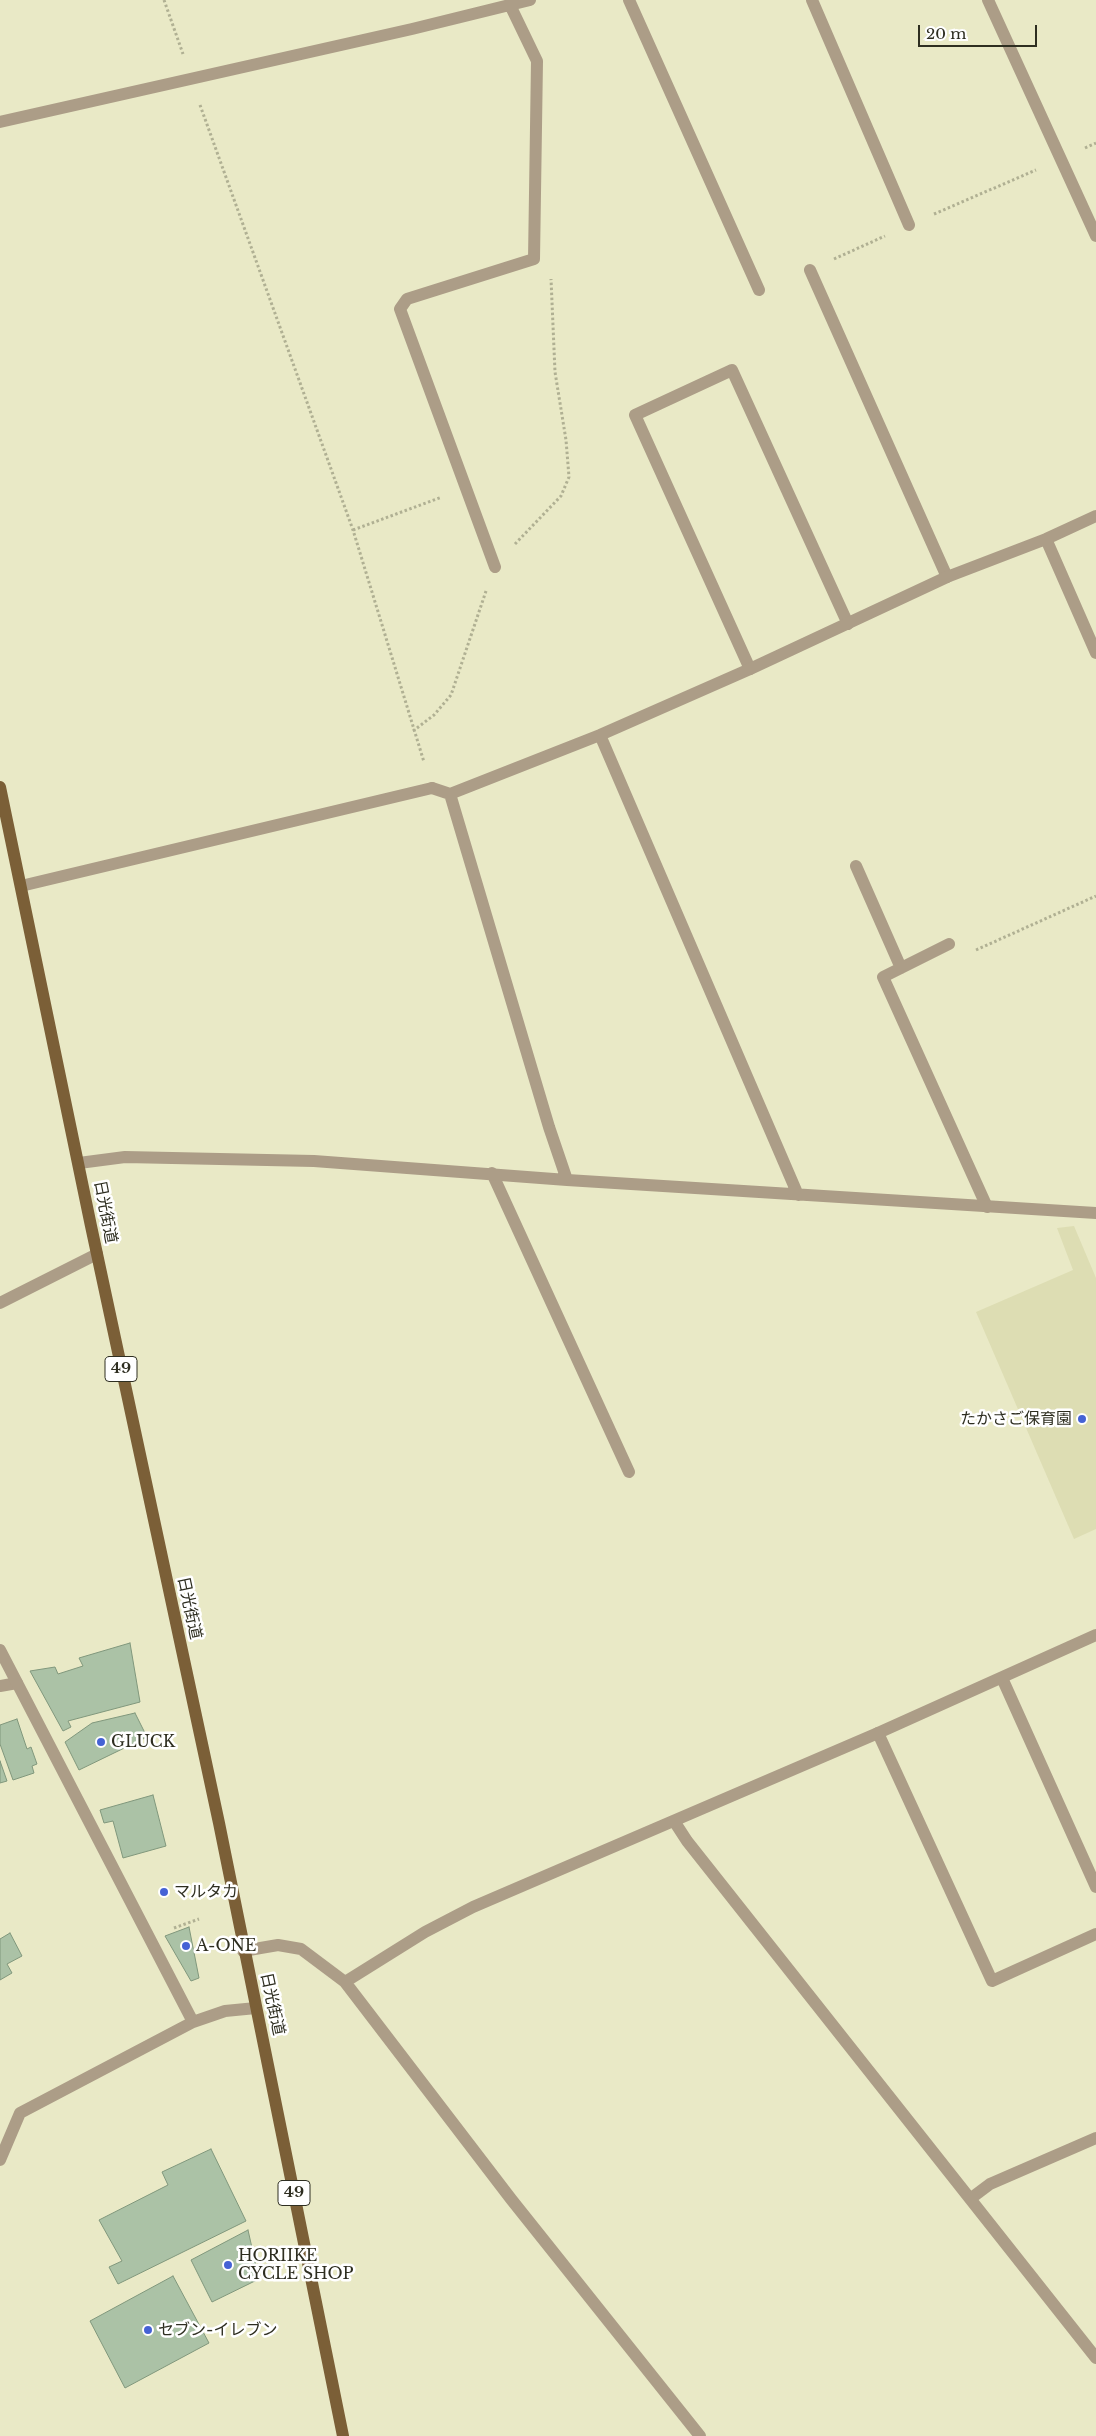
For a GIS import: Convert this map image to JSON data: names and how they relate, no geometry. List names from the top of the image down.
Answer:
{
  "streets": {
    "main road": ["日光街道", "49"]
  },
  "places": [
    "たかさご保育園",
    "GLUCK",
    "マルタカ",
    "A-ONE",
    "HORIIKE CYCLE SHOP",
    "セブン-イレブン"
  ],
  "scale_bar": "20 m"
}
